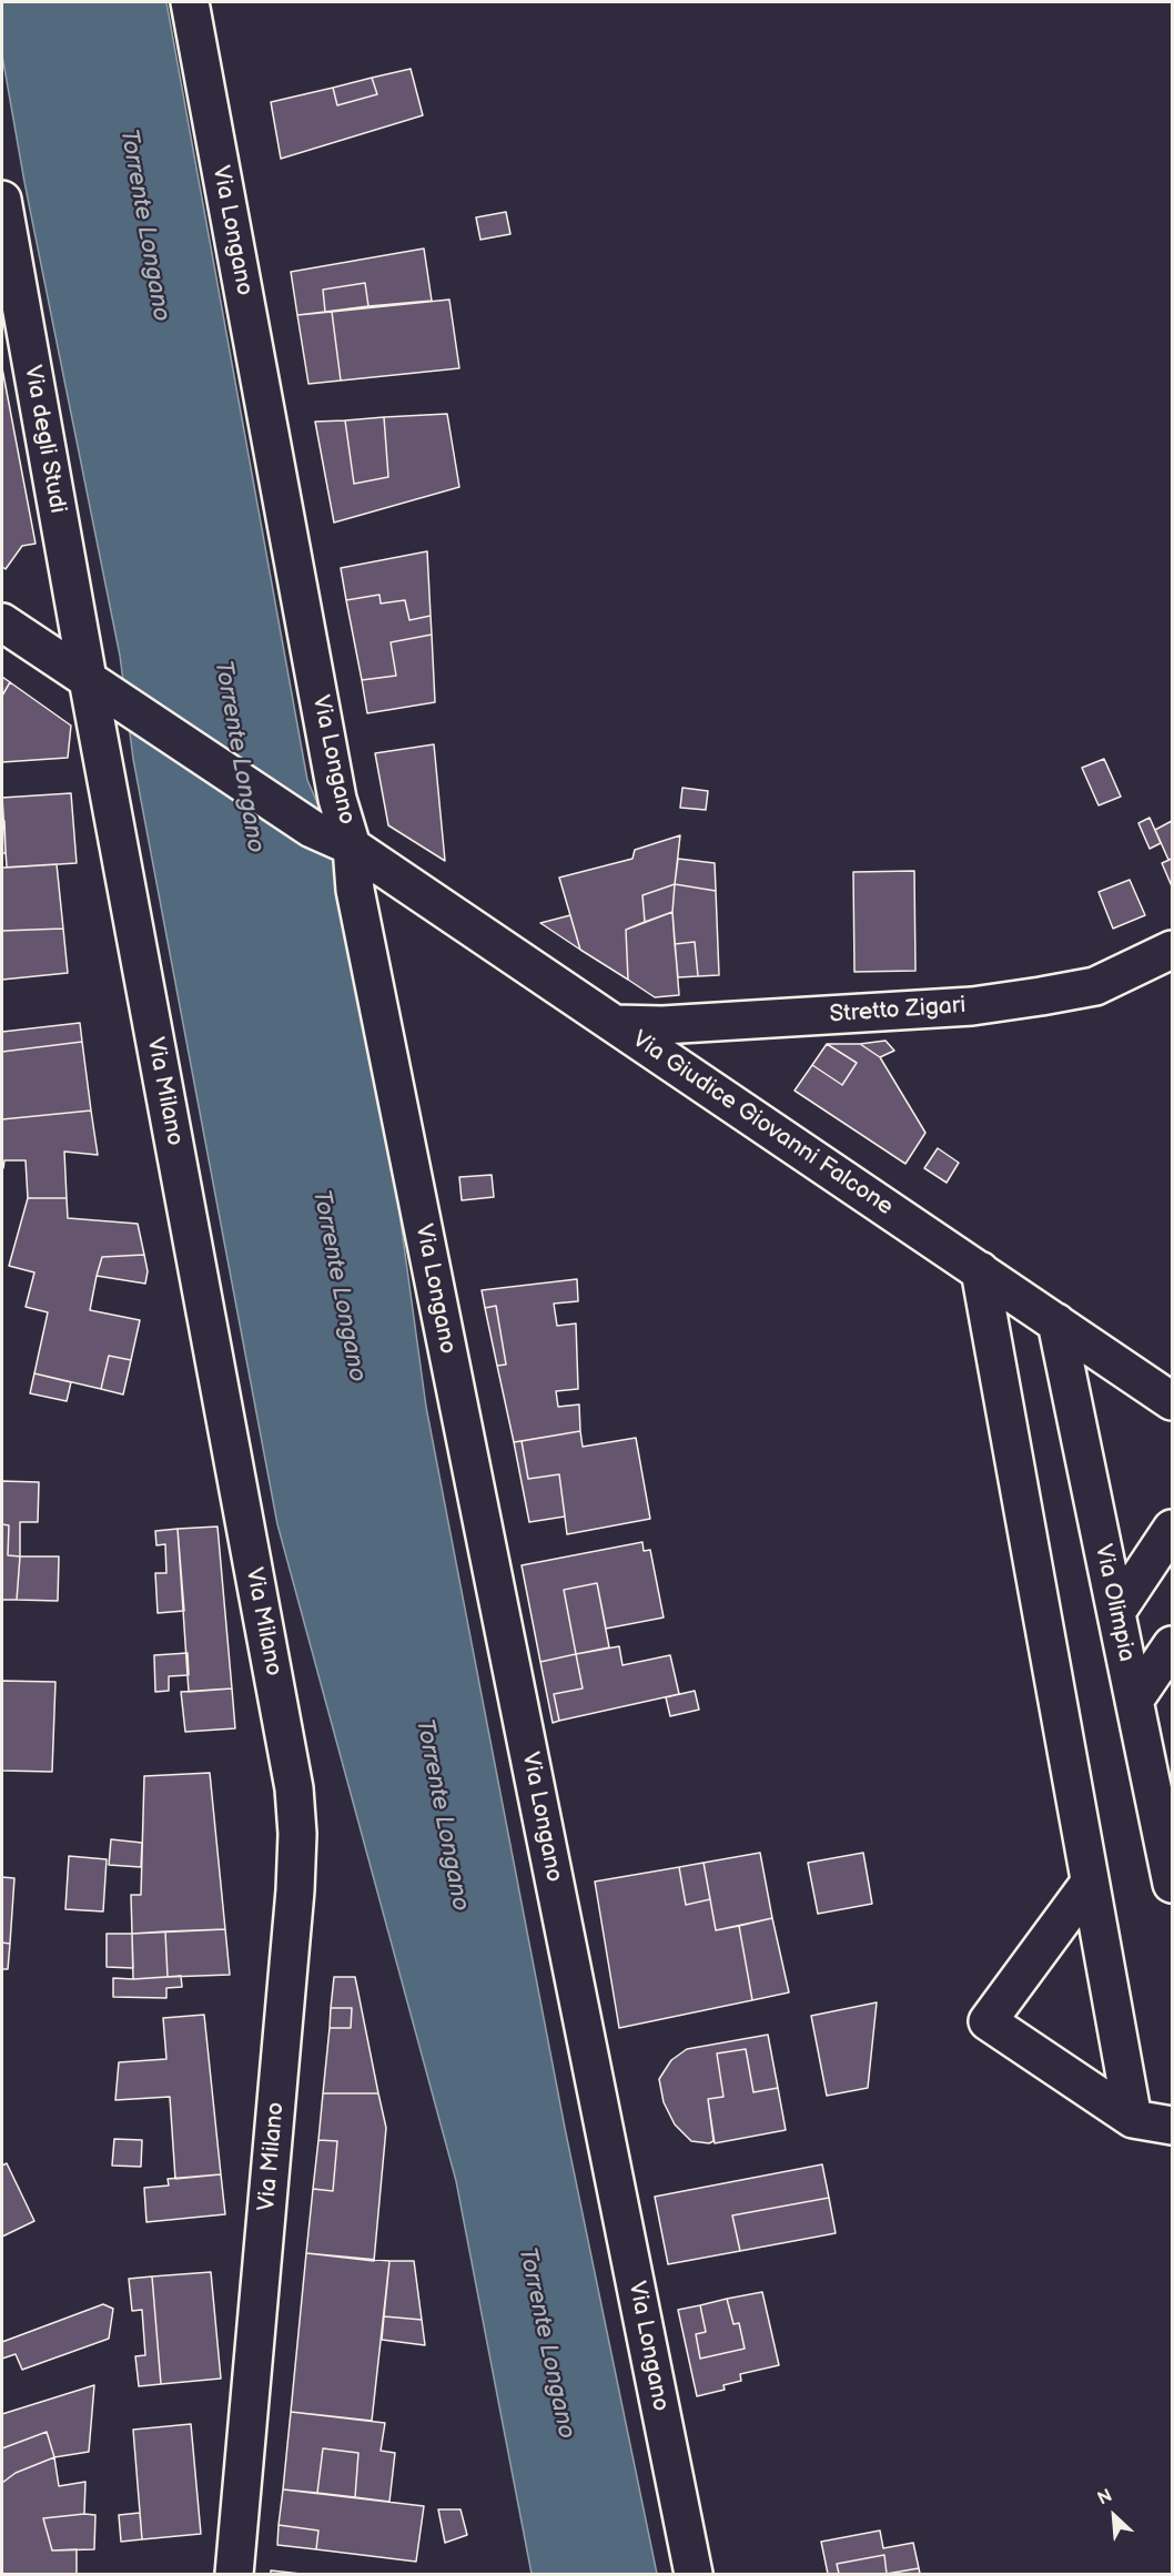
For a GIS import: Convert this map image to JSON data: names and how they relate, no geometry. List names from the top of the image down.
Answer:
{
  "streets": {
    "street": [
      "Via Longano",
      "Via degli Studi",
      "Stretto Zigari",
      "Via Milano",
      "Via Giudice Giovanni Falcone",
      "Via Olimpia"
    ]
  },
  "crossings": [
    ["Via Longano", "Via Giudice Giovanni Falcone"],
    ["Via degli Studi", "Via Milano"],
    ["Via degli Studi", "Via Giudice Giovanni Falcone"],
    ["Stretto Zigari", "Via Giudice Giovanni Falcone"],
    ["Via Milano", "Via Giudice Giovanni Falcone"],
    ["Via Giudice Giovanni Falcone", "Via Olimpia"]
  ],
  "water": ["Torrente Longano"],
  "north": "top left"
}
